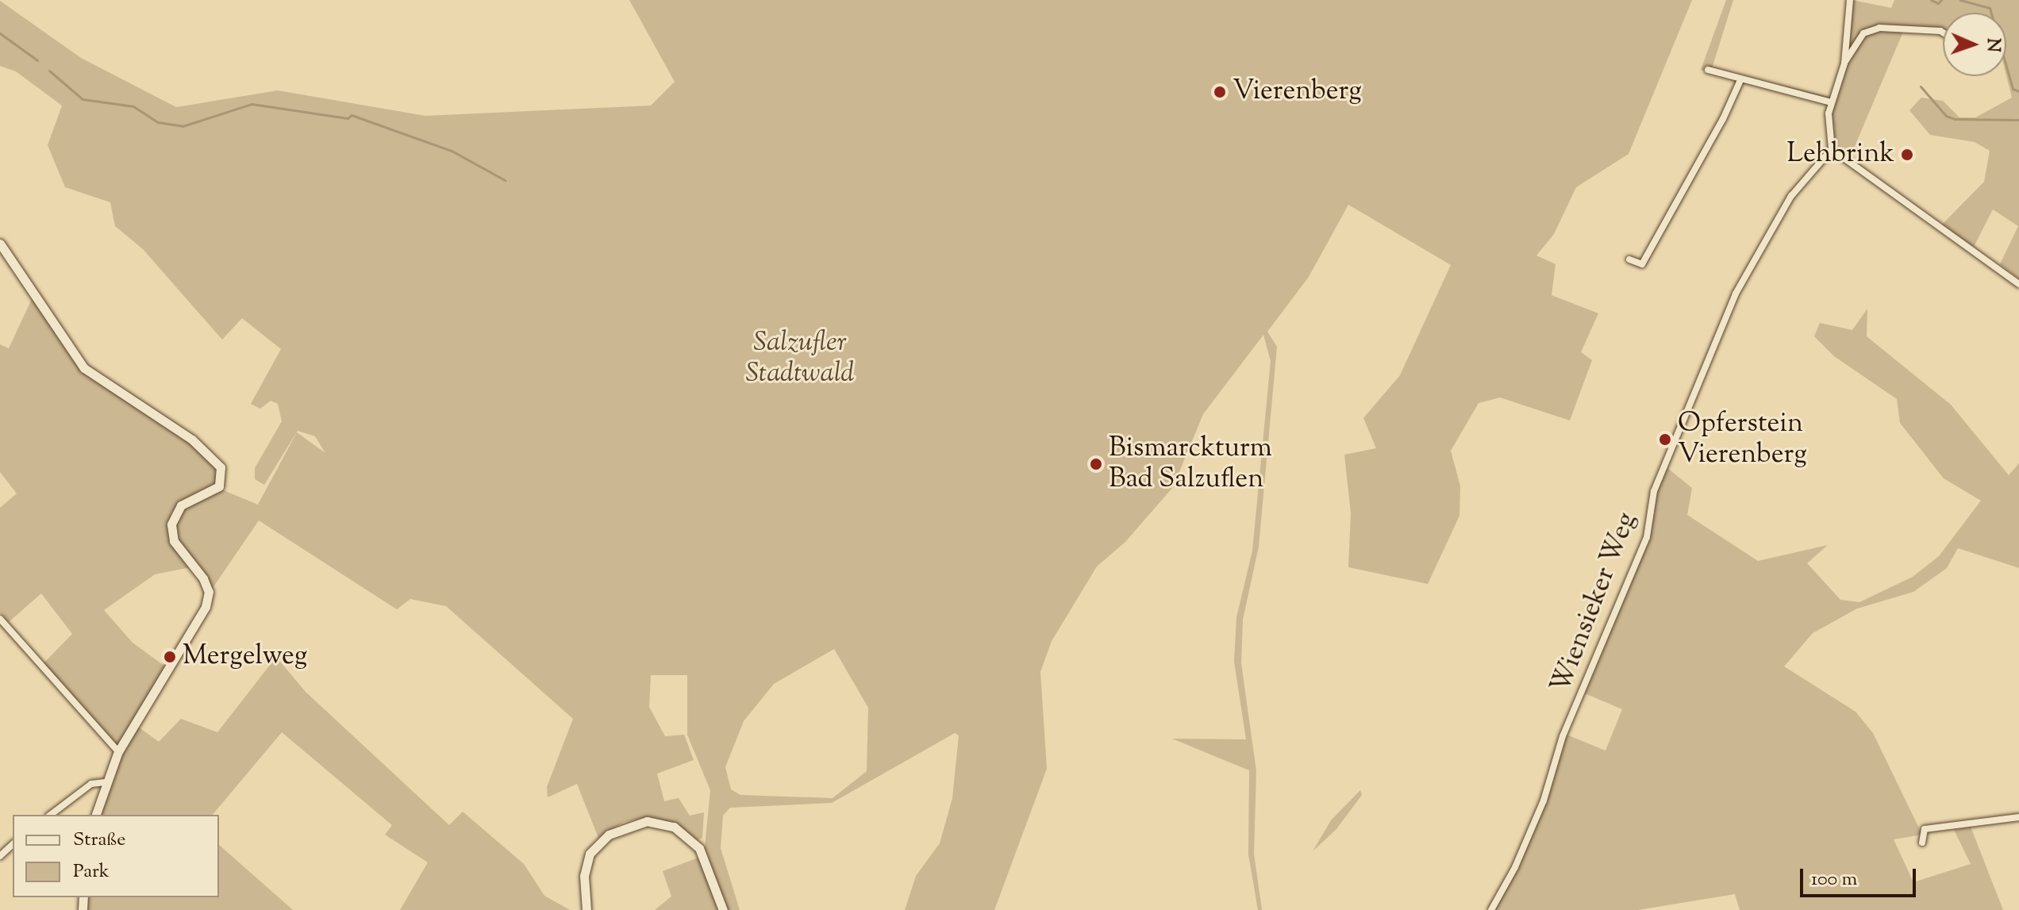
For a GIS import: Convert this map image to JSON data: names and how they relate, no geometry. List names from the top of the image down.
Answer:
{
  "streets": {
    "street": ["Wiensieker Weg"]
  },
  "parks": ["Salzufler Stadtwald"],
  "places": [
    "Vierenberg",
    "Lehbrink",
    "Opferstein Vierenberg",
    "Bismarckturm Bad Salzuflen",
    "Mergelweg"
  ],
  "legend": ["Straße", "Park"],
  "scale_bar": "100 m",
  "north": "right"
}
